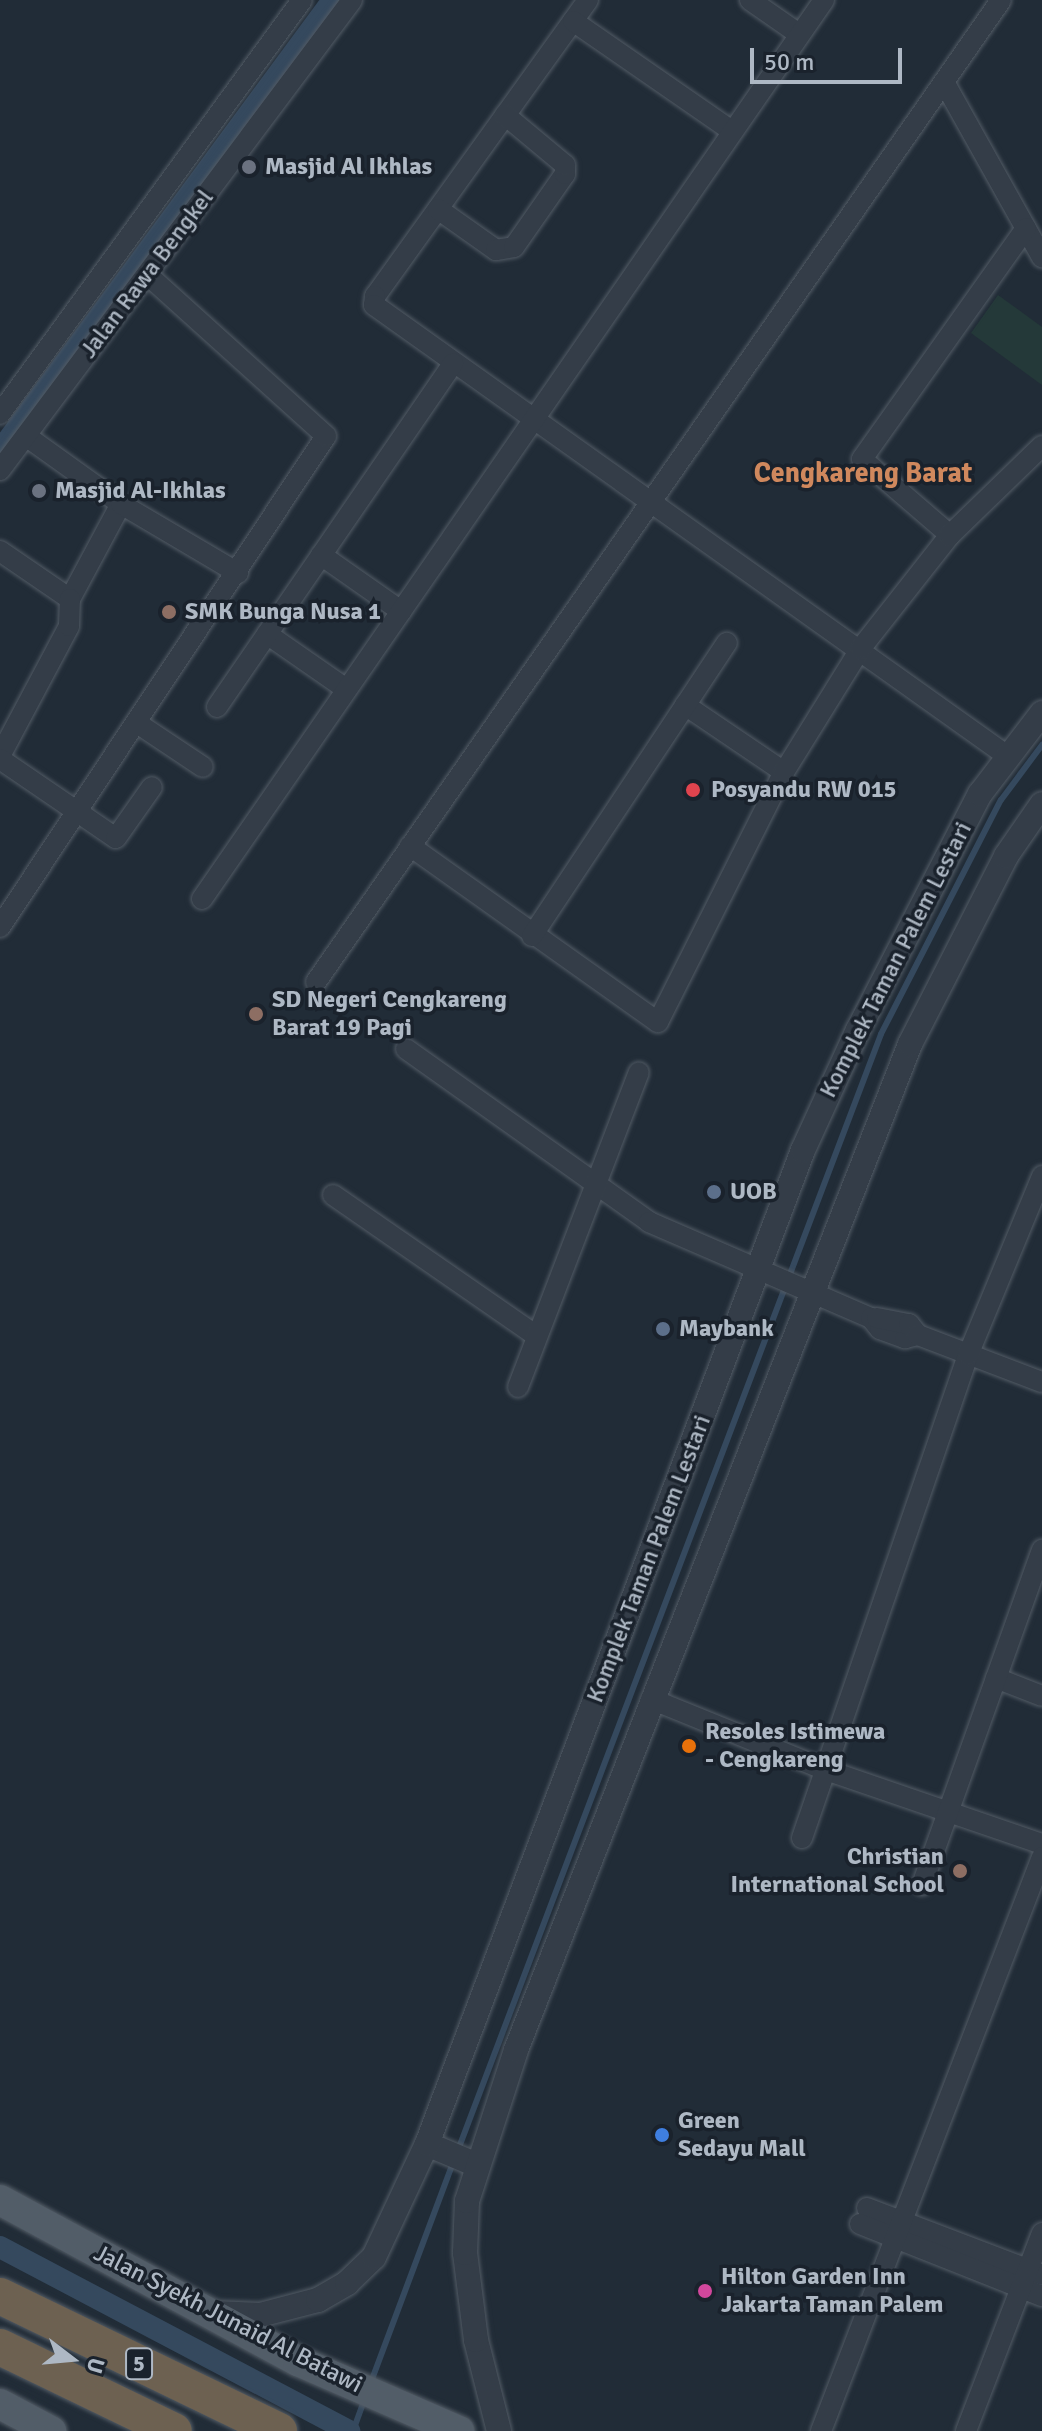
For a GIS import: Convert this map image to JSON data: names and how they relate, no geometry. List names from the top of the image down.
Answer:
{
  "streets": {
    "highway": ["5"],
    "main road": ["Jalan Syekh Junaid Al Batawi"],
    "street": ["Jalan Rawa Bengkel", "Komplek Taman Palem Lestari"]
  },
  "crossings": [
    ["Komplek Taman Palem Lestari", "Jalan Syekh Junaid Al Batawi"]
  ],
  "districts": ["Cengkareng Barat"],
  "places": [
    "Masjid Al Ikhlas",
    "Masjid Al-Ikhlas",
    "SMK Bunga Nusa 1",
    "Posyandu RW 015",
    "SD Negeri Cengkareng Barat 19 Pagi",
    "UOB",
    "Maybank",
    "Resoles Istimewa - Cengkareng",
    "Christian International School",
    "Green Sedayu Mall",
    "Hilton Garden Inn Jakarta Taman Palem"
  ],
  "scale_bar": "50 m",
  "north": "right"
}
